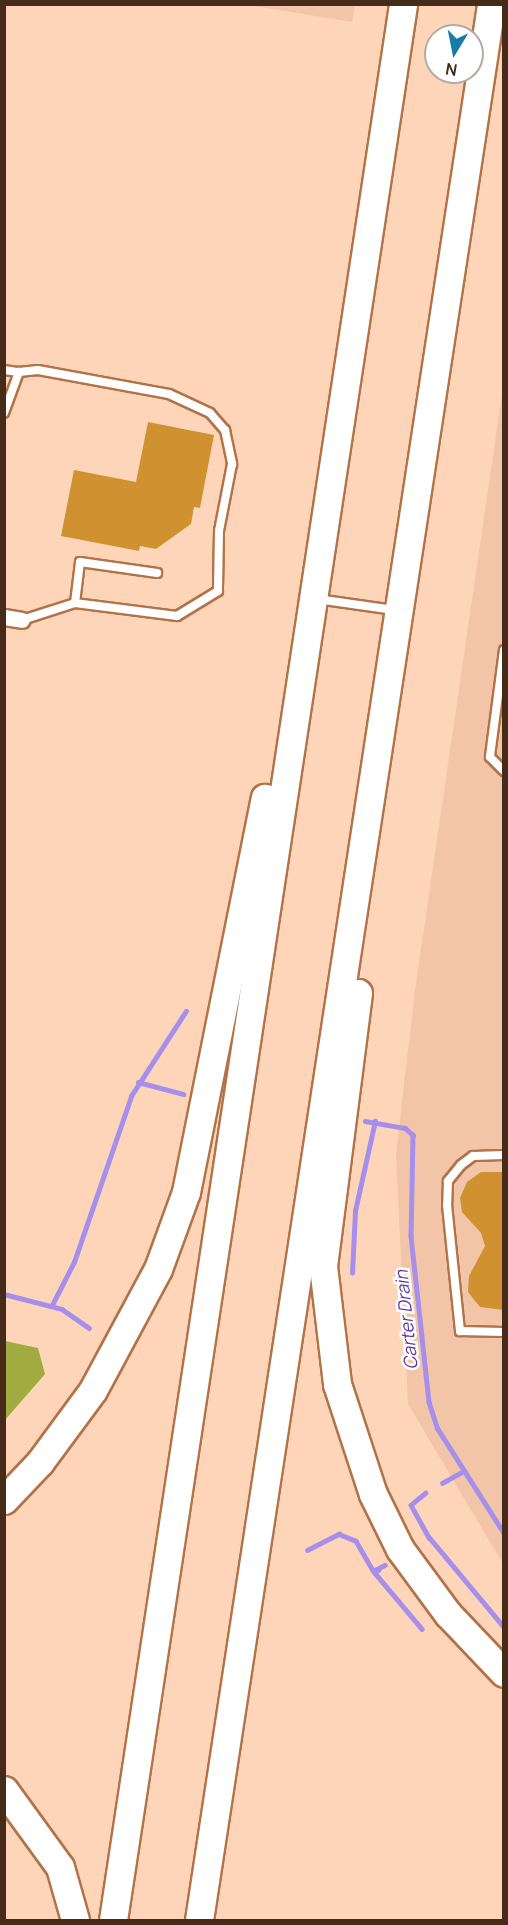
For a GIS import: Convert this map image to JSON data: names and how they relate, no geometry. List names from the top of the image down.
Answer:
{
  "water": ["Carter Drain"],
  "north": "bottom"
}
